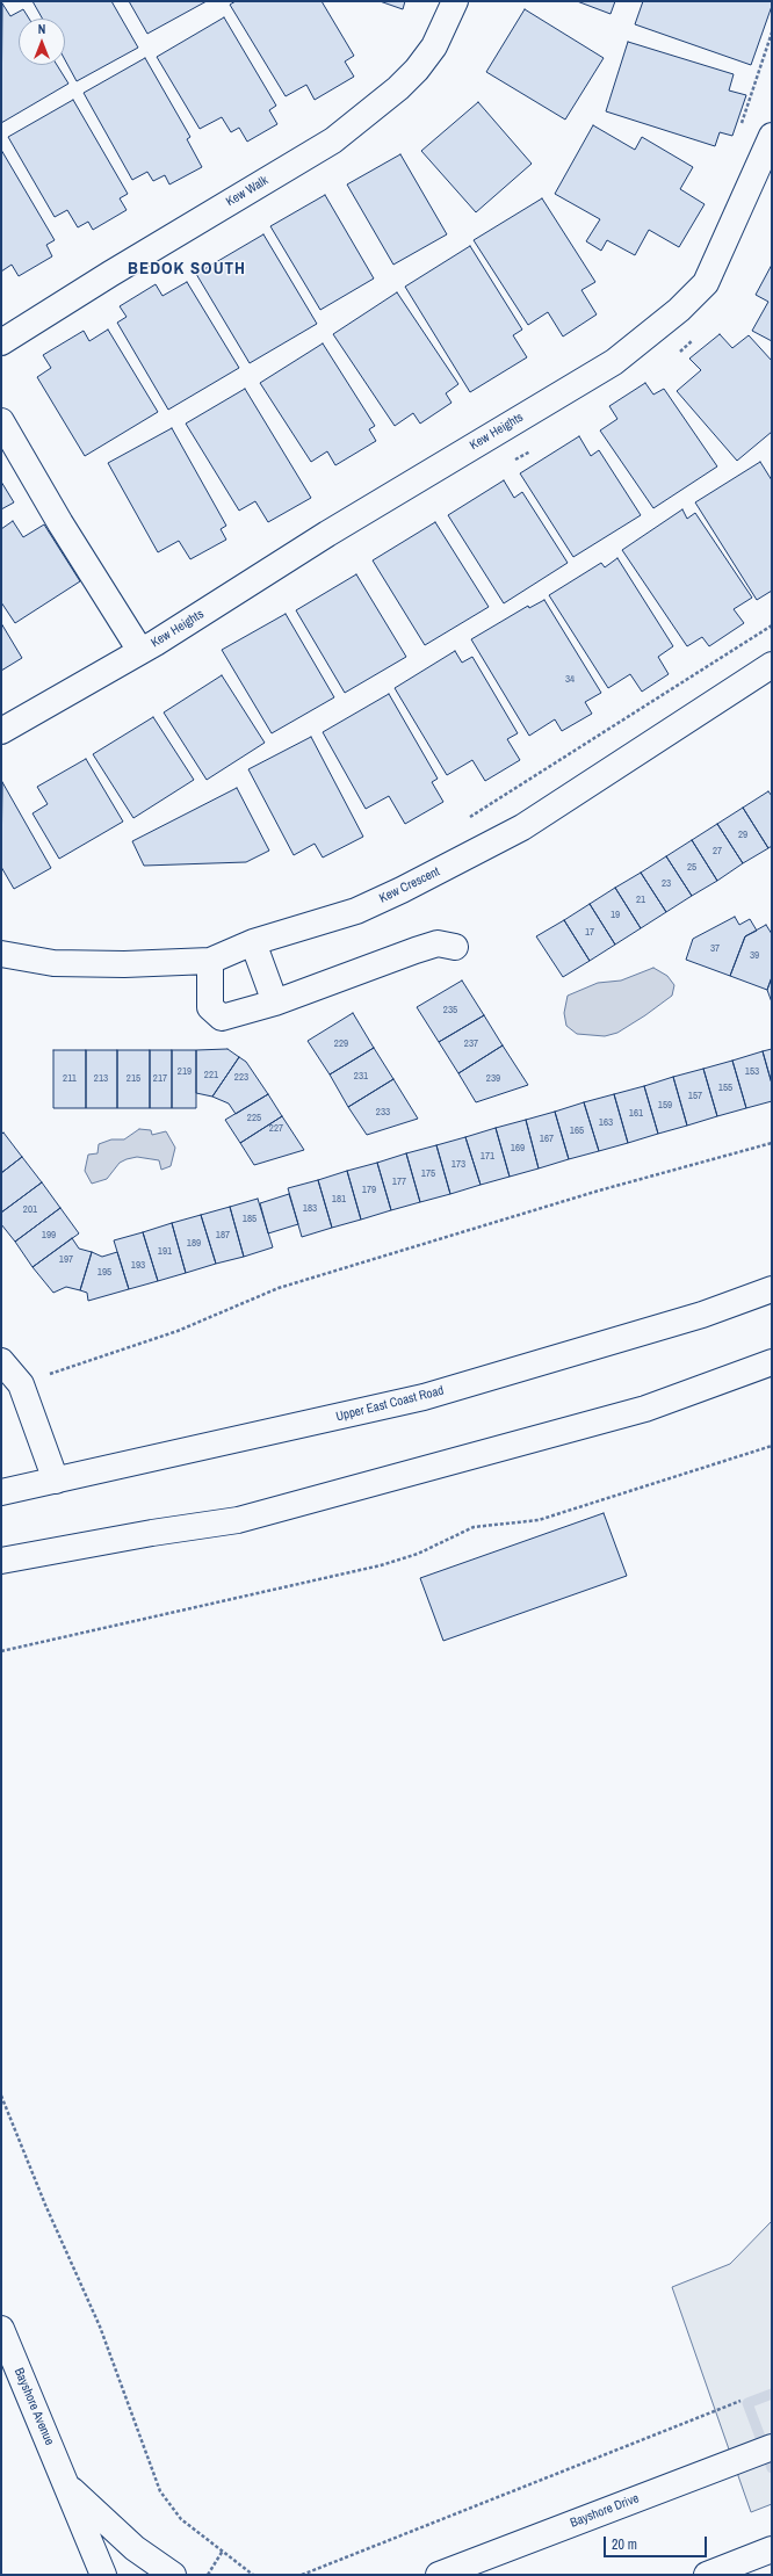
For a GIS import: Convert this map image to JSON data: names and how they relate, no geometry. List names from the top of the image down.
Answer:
{
  "streets": {
    "street": [
      "Kew Walk",
      "Kew Heights",
      "Kew Crescent",
      "Upper East Coast Road",
      "Bayshore Avenue",
      "Bayshore Drive"
    ]
  },
  "districts": ["BEDOK SOUTH"],
  "house_numbers": [
    "34",
    "29",
    "27",
    "25",
    "23",
    "21",
    "19",
    "17",
    "37",
    "39",
    "235",
    "229",
    "237",
    "219",
    "153",
    "221",
    "231",
    "223",
    "211",
    "213",
    "215",
    "217",
    "239",
    "155",
    "157",
    "159",
    "233",
    "161",
    "225",
    "163",
    "227",
    "165",
    "167",
    "169",
    "171",
    "173",
    "175",
    "177",
    "179",
    "181",
    "183",
    "201",
    "185",
    "199",
    "187",
    "189",
    "191",
    "197",
    "193",
    "195"
  ],
  "scale_bar": "20 m",
  "north": "top"
}
